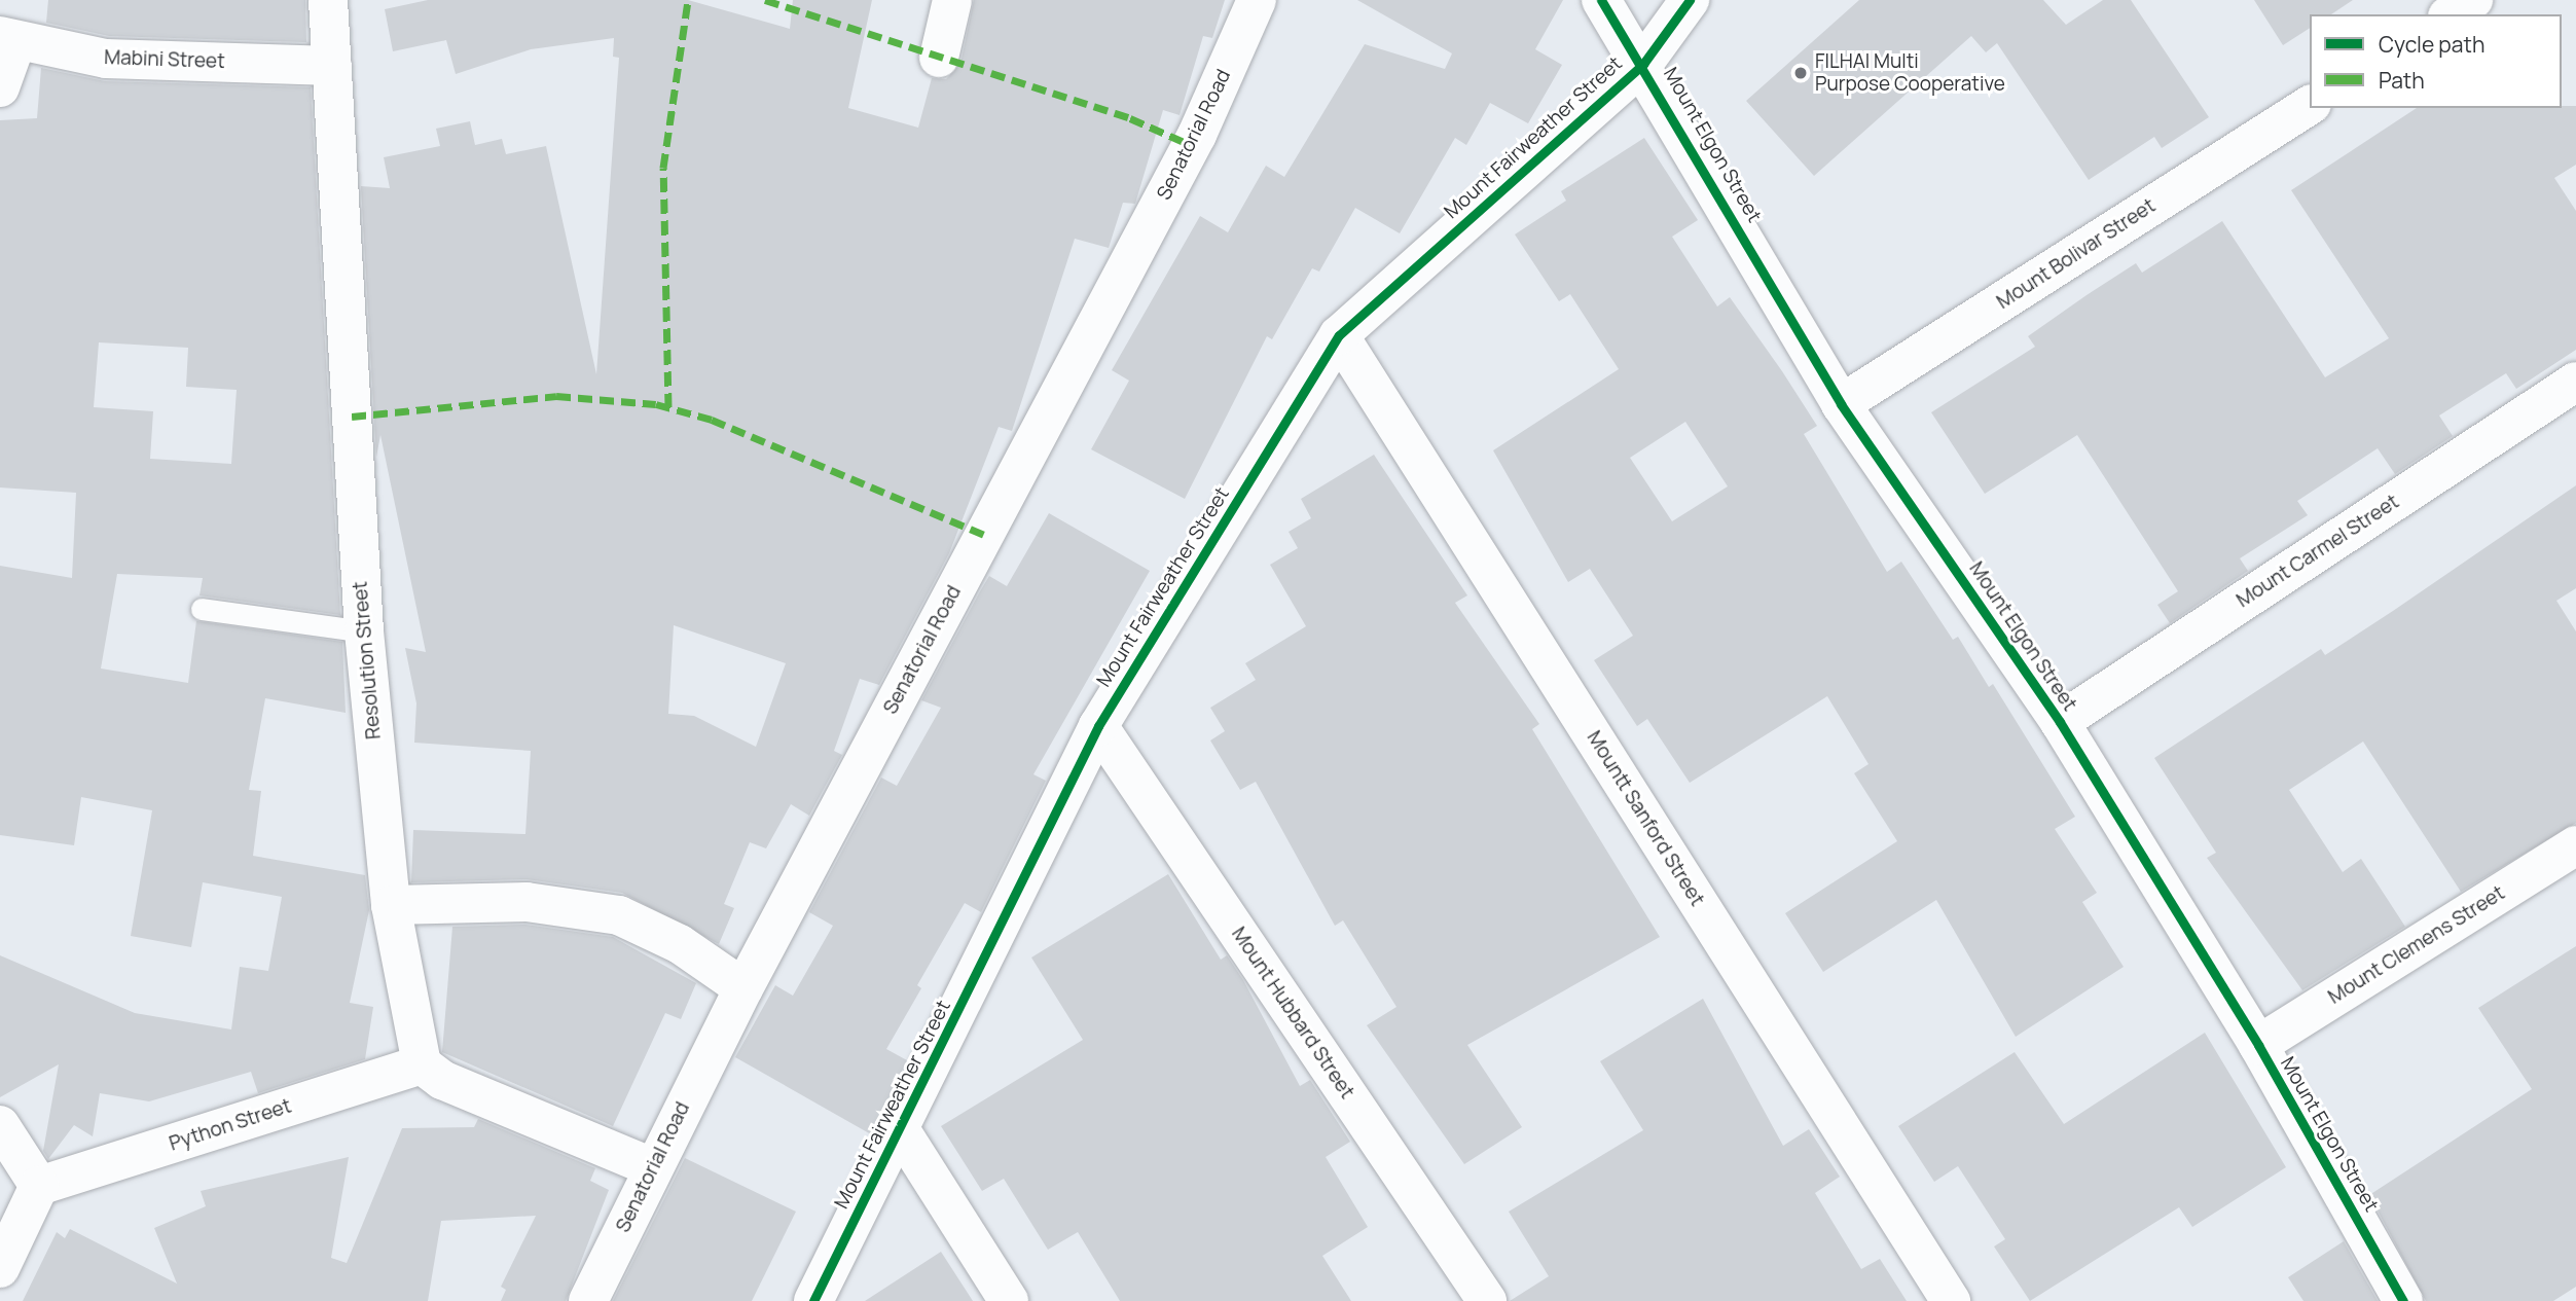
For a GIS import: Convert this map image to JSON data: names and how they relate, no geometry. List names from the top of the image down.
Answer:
{
  "streets": {
    "street": [
      "Mabini Street",
      "Senatorial Road",
      "Mount Fairweather Street",
      "Mount Elgon Street",
      "Mount Bolivar Street",
      "Mount Carmel Street",
      "Resolution Street",
      "Mountt Sanford Street",
      "Mount Clemens Street",
      "Mount Hubbard Street",
      "Python Street"
    ]
  },
  "crossings": [
    ["Mabini Street", "Resolution Street"],
    ["Mount Fairweather Street", "Mount Elgon Street"],
    ["Mount Fairweather Street", "Mountt Sanford Street"],
    ["Mount Fairweather Street", "Mount Hubbard Street"],
    ["Mount Elgon Street", "Mount Bolivar Street"],
    ["Mount Elgon Street", "Mount Carmel Street"],
    ["Mount Elgon Street", "Mount Clemens Street"],
    ["Resolution Street", "Python Street"]
  ],
  "places": ["FILHAI Multi Purpose Cooperative"],
  "legend": ["Cycle path", "Path"]
}
